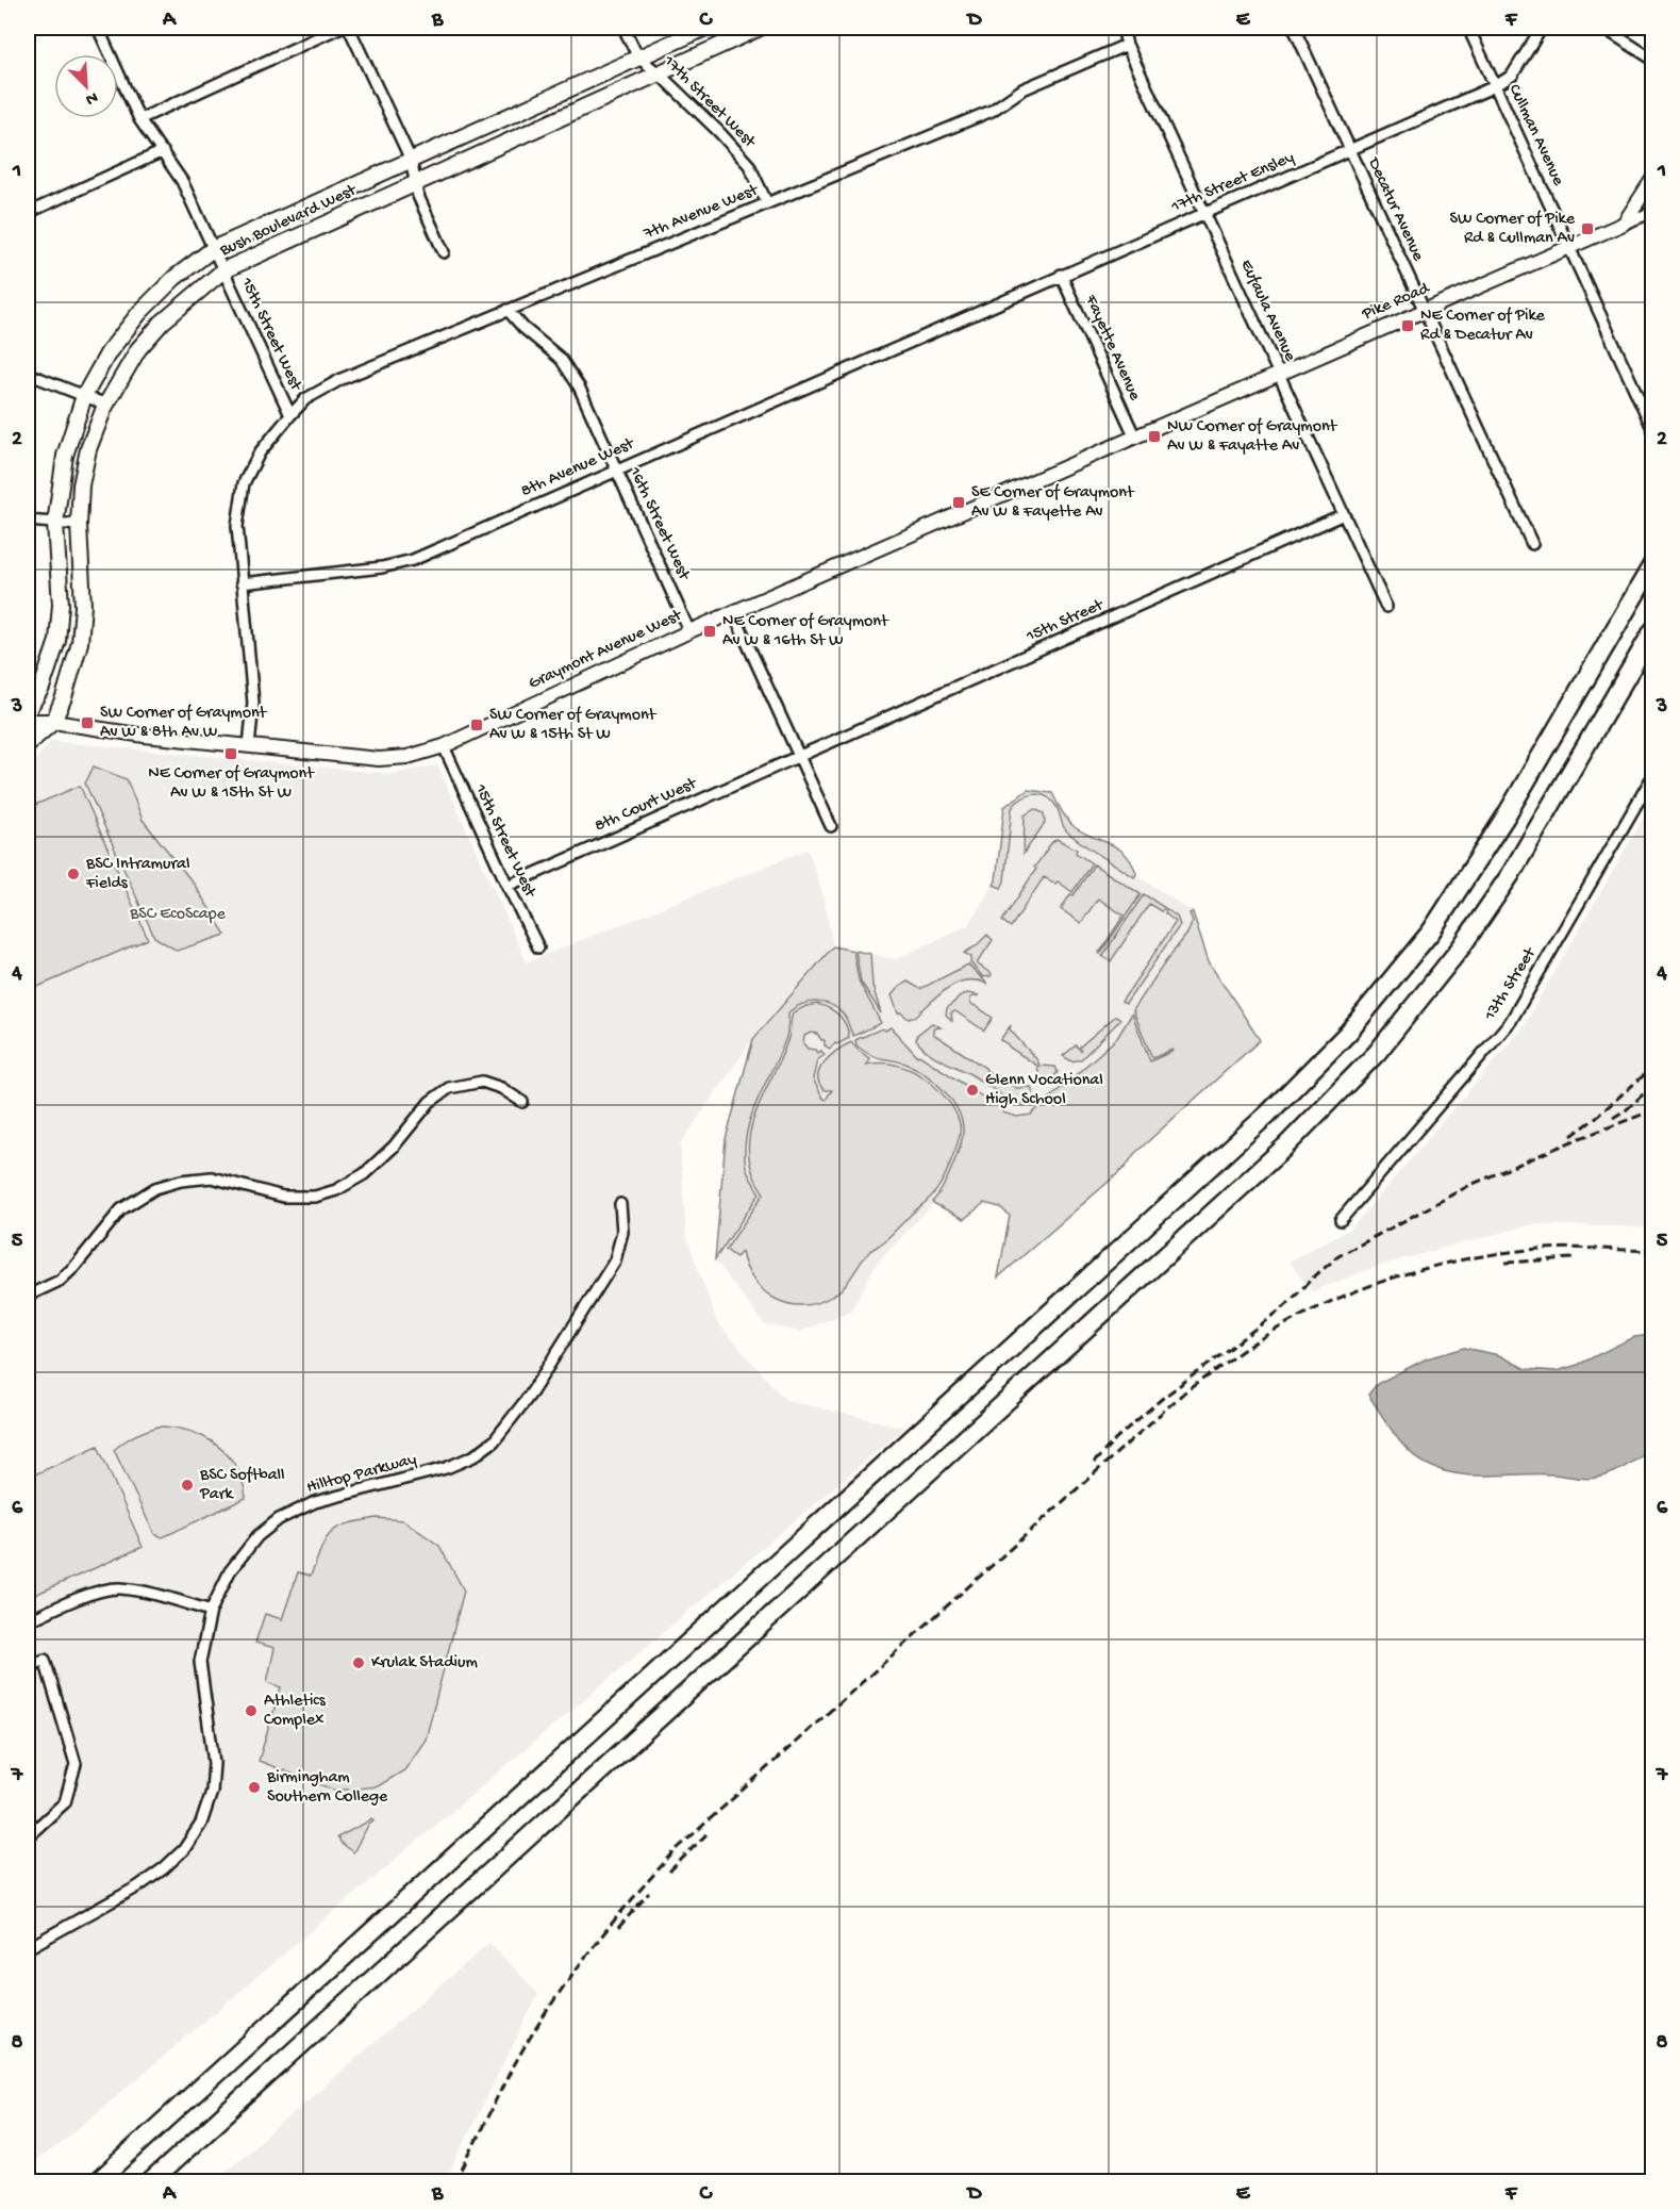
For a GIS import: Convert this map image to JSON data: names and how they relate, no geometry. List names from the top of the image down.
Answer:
{
  "streets": {
    "main road": ["Bush Boulevard West", "Graymont Avenue West"],
    "street": [
      "17th Street West",
      "Cullman Avenue",
      "17th Street Ensley",
      "Decatur Avenue",
      "7th Avenue West",
      "Pike Road",
      "Eufaula Avenue",
      "15th Street West",
      "Fayette Avenue",
      "8th Avenue West",
      "16th Street West",
      "15th Street",
      "8th Court West",
      "13th Street",
      "Hilltop Parkway"
    ]
  },
  "crossings": [
    ["17th Street West", "7th Avenue West"],
    ["17th Street West", "Bush Boulevard West"],
    ["Cullman Avenue", "17th Street Ensley"],
    ["Cullman Avenue", "Pike Road"],
    ["17th Street Ensley", "Decatur Avenue"],
    ["17th Street Ensley", "Eufaula Avenue"],
    ["17th Street Ensley", "Fayette Avenue"],
    ["17th Street Ensley", "8th Avenue West"],
    ["Decatur Avenue", "Pike Road"],
    ["7th Avenue West", "Eufaula Avenue"],
    ["7th Avenue West", "15th Street West"],
    ["7th Avenue West", "16th Street West"],
    ["Bush Boulevard West", "15th Street West"],
    ["Bush Boulevard West", "Graymont Avenue West"],
    ["Pike Road", "Eufaula Avenue"],
    ["Pike Road", "Fayette Avenue"],
    ["Pike Road", "Graymont Avenue West"],
    ["Eufaula Avenue", "15th Street"],
    ["15th Street West", "8th Avenue West"],
    ["15th Street West", "Graymont Avenue West"],
    ["15th Street West", "8th Court West"],
    ["Fayette Avenue", "Graymont Avenue West"],
    ["8th Avenue West", "16th Street West"],
    ["16th Street West", "Graymont Avenue West"],
    ["15th Street", "8th Court West"]
  ],
  "parks": ["BSC EcoScape"],
  "places": {
    "transit": [
      "SW Corner of Pike Rd & Cullman Av",
      "NE Corner of Pike Rd & Decatur Av",
      "NW Corner of Graymont Av W & Fayatte Av",
      "SE Corner of Graymont Av W & Fayette Av",
      "NE Corner of Graymont Av W & 16th St W",
      "SW Corner of Graymont Av W & 8th Av W",
      "SW Corner of Graymont Av W & 15th St W",
      "NE Corner of Graymont Av W & 15th St W"
    ],
    "other": [
      "BSC Intramural Fields",
      "Glenn Vocational High School",
      "BSC Softball Park",
      "Krulak Stadium",
      "Athletics Complex",
      "Birmingham Southern College"
    ]
  },
  "north": "bottom right",
  "grid": {
    "columns": [
      "A",
      "B",
      "C",
      "D",
      "E",
      "F"
    ],
    "rows": [
      "1",
      "2",
      "3",
      "4",
      "5",
      "6",
      "7",
      "8"
    ]
  }
}
